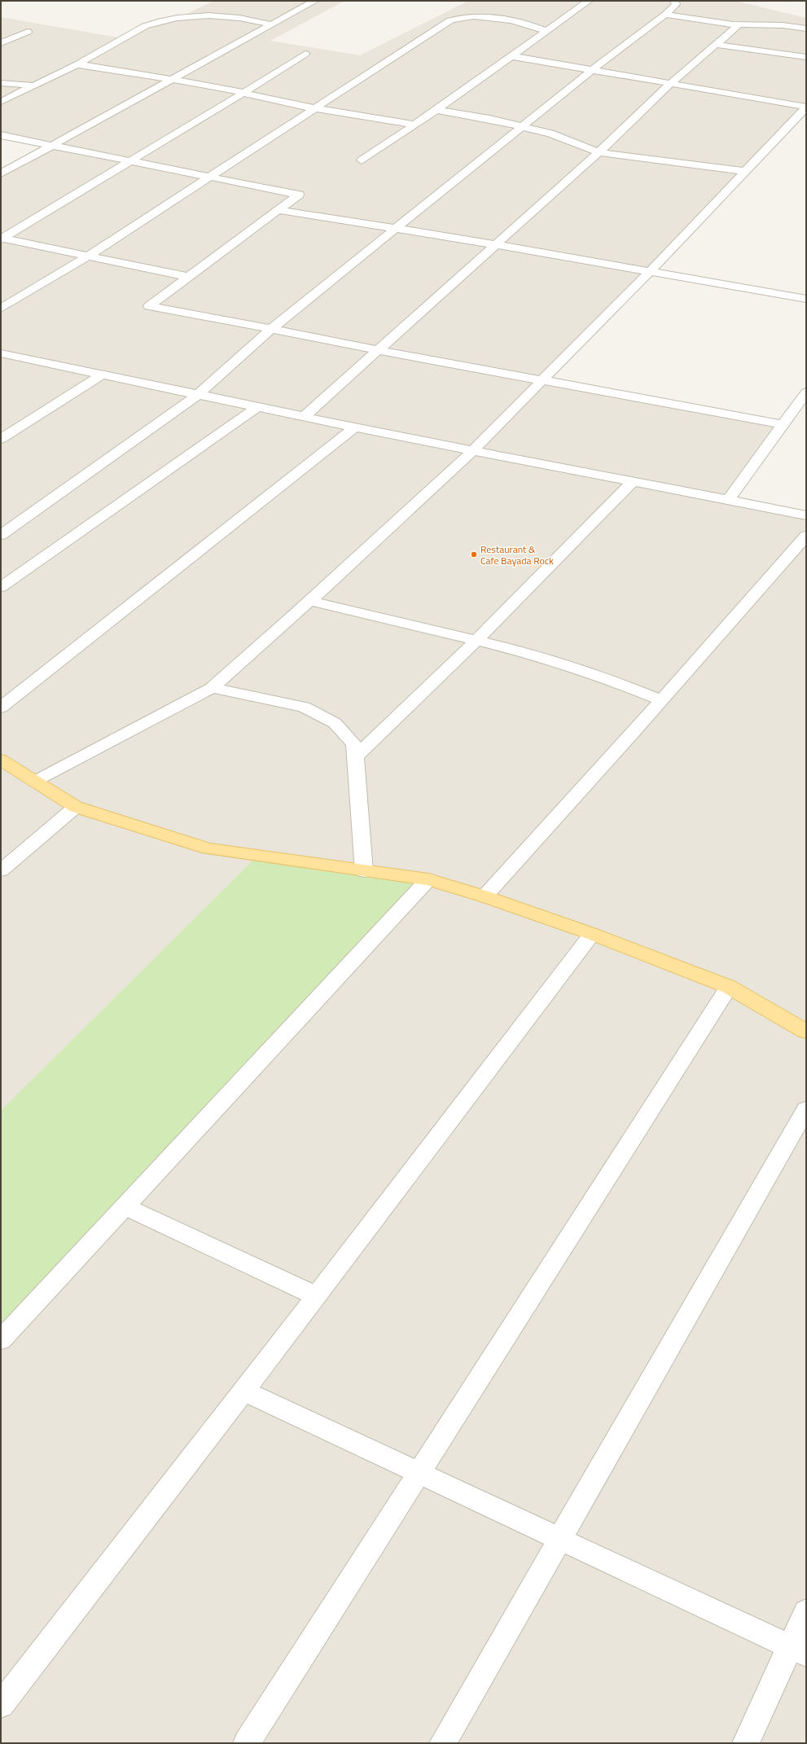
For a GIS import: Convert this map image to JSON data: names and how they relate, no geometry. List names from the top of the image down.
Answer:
{
  "places": ["Restaurant & Cafe Bayada Rock"]
}
